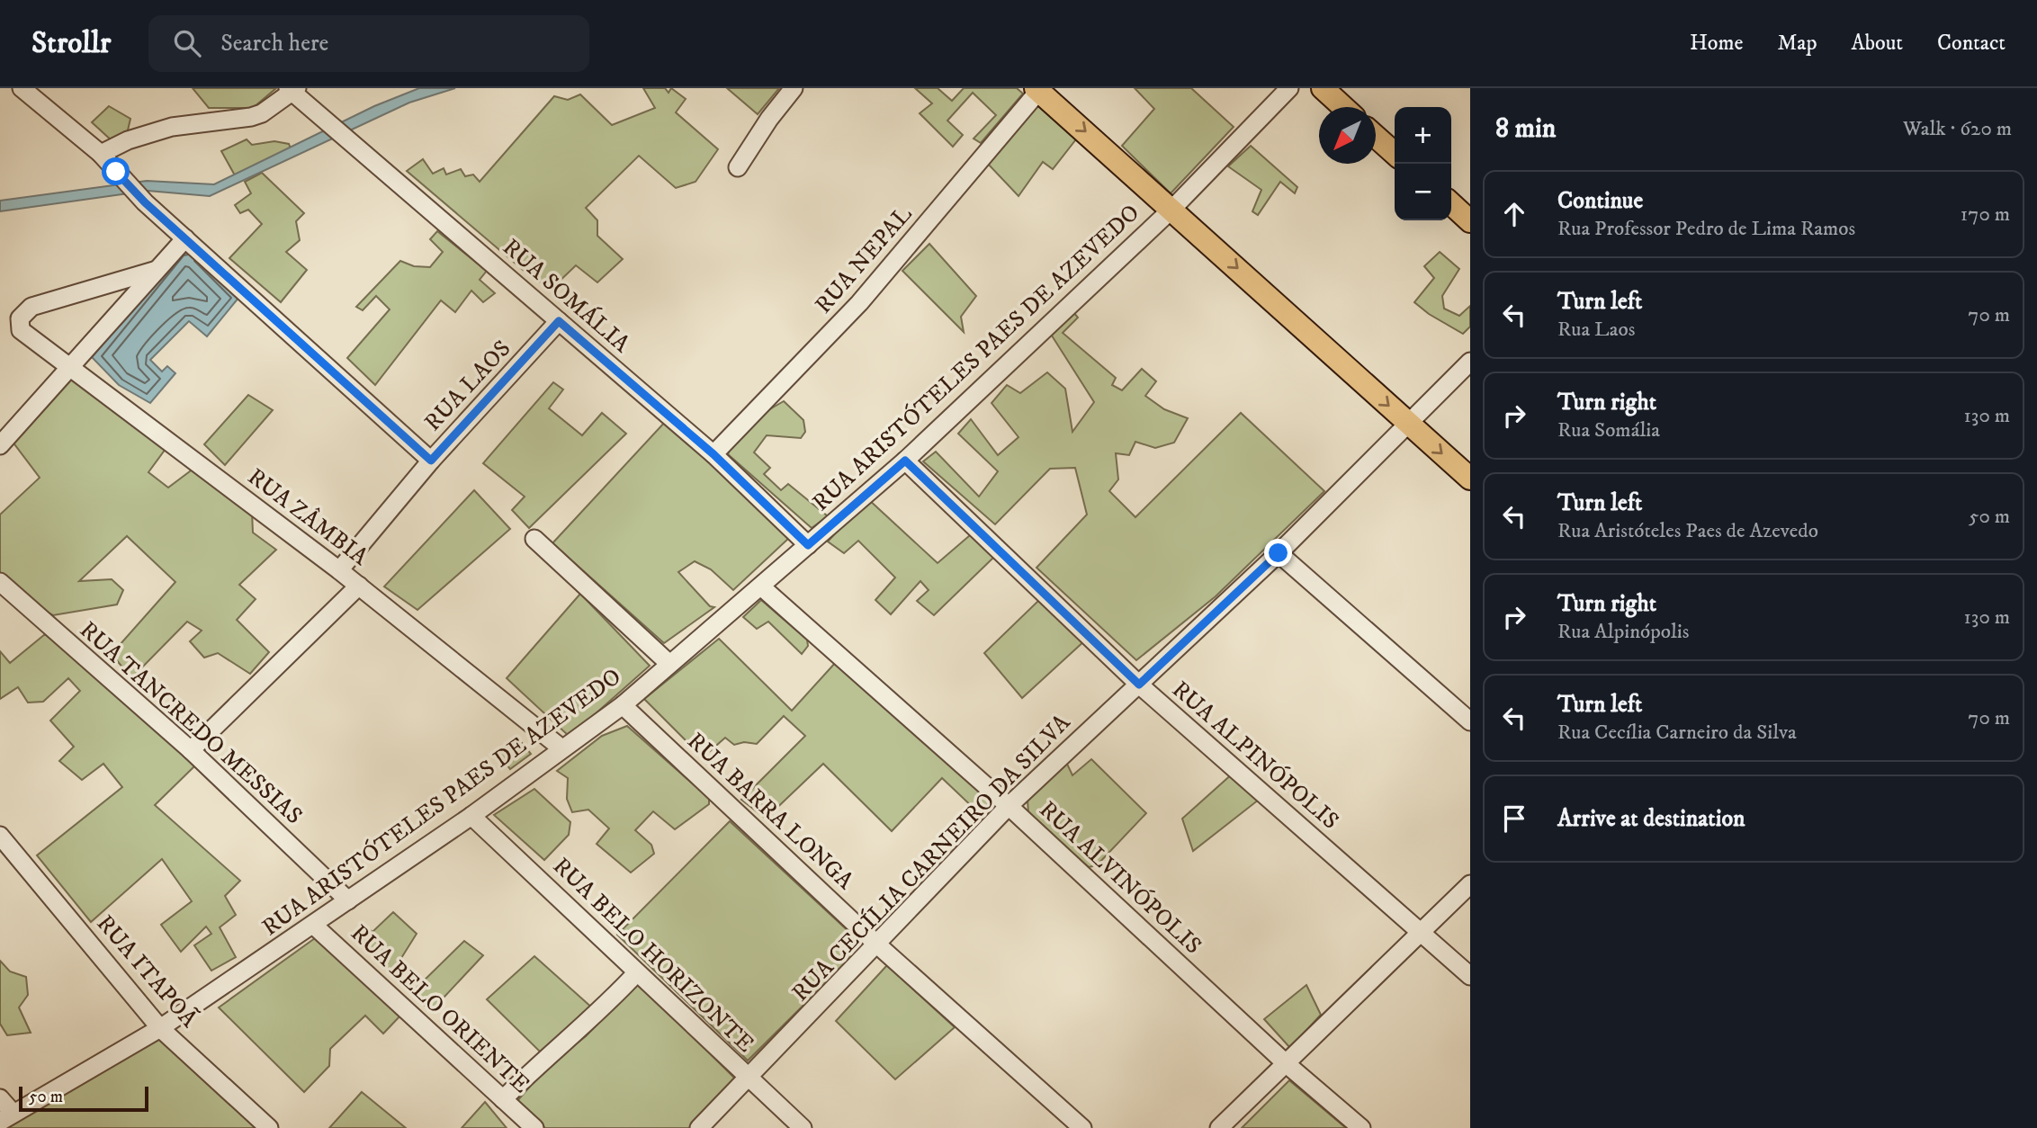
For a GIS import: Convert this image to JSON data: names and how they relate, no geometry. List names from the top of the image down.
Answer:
{
  "streets": {
    "street": [
      "RUA NEPAL",
      "RUA SOMÁLIA",
      "RUA ARISTÓTELES PAES DE AZEVEDO",
      "RUA LAOS",
      "RUA ZÂMBIA",
      "RUA TANCREDO MESSIAS",
      "RUA ALPINÓPOLIS",
      "RUA BARRA LONGA",
      "RUA CECÍLIA CARNEIRO DA SILVA",
      "RUA ALVINÓPOLIS",
      "RUA BELO HORIZONTE",
      "RUA ITAPOÃ",
      "RUA BELO ORIENTE"
    ]
  },
  "crossings": [
    ["RUA NEPAL", "RUA SOMÁLIA"],
    ["RUA SOMÁLIA", "RUA ARISTÓTELES PAES DE AZEVEDO"],
    ["RUA SOMÁLIA", "RUA LAOS"],
    ["RUA ARISTÓTELES PAES DE AZEVEDO", "RUA ZÂMBIA"],
    ["RUA ARISTÓTELES PAES DE AZEVEDO", "RUA TANCREDO MESSIAS"],
    ["RUA ARISTÓTELES PAES DE AZEVEDO", "RUA ALPINÓPOLIS"],
    ["RUA ARISTÓTELES PAES DE AZEVEDO", "RUA BARRA LONGA"],
    ["RUA ARISTÓTELES PAES DE AZEVEDO", "RUA ALVINÓPOLIS"],
    ["RUA ARISTÓTELES PAES DE AZEVEDO", "RUA BELO HORIZONTE"],
    ["RUA ARISTÓTELES PAES DE AZEVEDO", "RUA ITAPOÃ"],
    ["RUA ARISTÓTELES PAES DE AZEVEDO", "RUA BELO ORIENTE"],
    ["RUA LAOS", "RUA ZÂMBIA"],
    ["RUA ALPINÓPOLIS", "RUA CECÍLIA CARNEIRO DA SILVA"],
    ["RUA BARRA LONGA", "RUA CECÍLIA CARNEIRO DA SILVA"],
    ["RUA CECÍLIA CARNEIRO DA SILVA", "RUA ALVINÓPOLIS"],
    ["RUA CECÍLIA CARNEIRO DA SILVA", "RUA BELO HORIZONTE"]
  ],
  "scale_bar": "50 m",
  "north": "bottom left",
  "page": {
    "header": "Strollr",
    "search": "Search here",
    "nav": [
      "Home",
      "Map",
      "About",
      "Contact"
    ],
    "heading": ["8 min", "Walk · 620 m"],
    "map_buttons": ["+", "−"],
    "list": [
      ["Continue", "Rua Professor Pedro de Lima Ramos", "170 m"],
      ["Turn left", "Rua Laos", "70 m"],
      ["Turn right", "Rua Somália", "130 m"],
      ["Turn left", "Rua Aristóteles Paes de Azevedo", "50 m"],
      ["Turn right", "Rua Alpinópolis", "130 m"],
      ["Turn left", "Rua Cecília Carneiro da Silva", "70 m"],
      "Arrive at destination"
    ],
    "scale": "50 m"
  }
}
